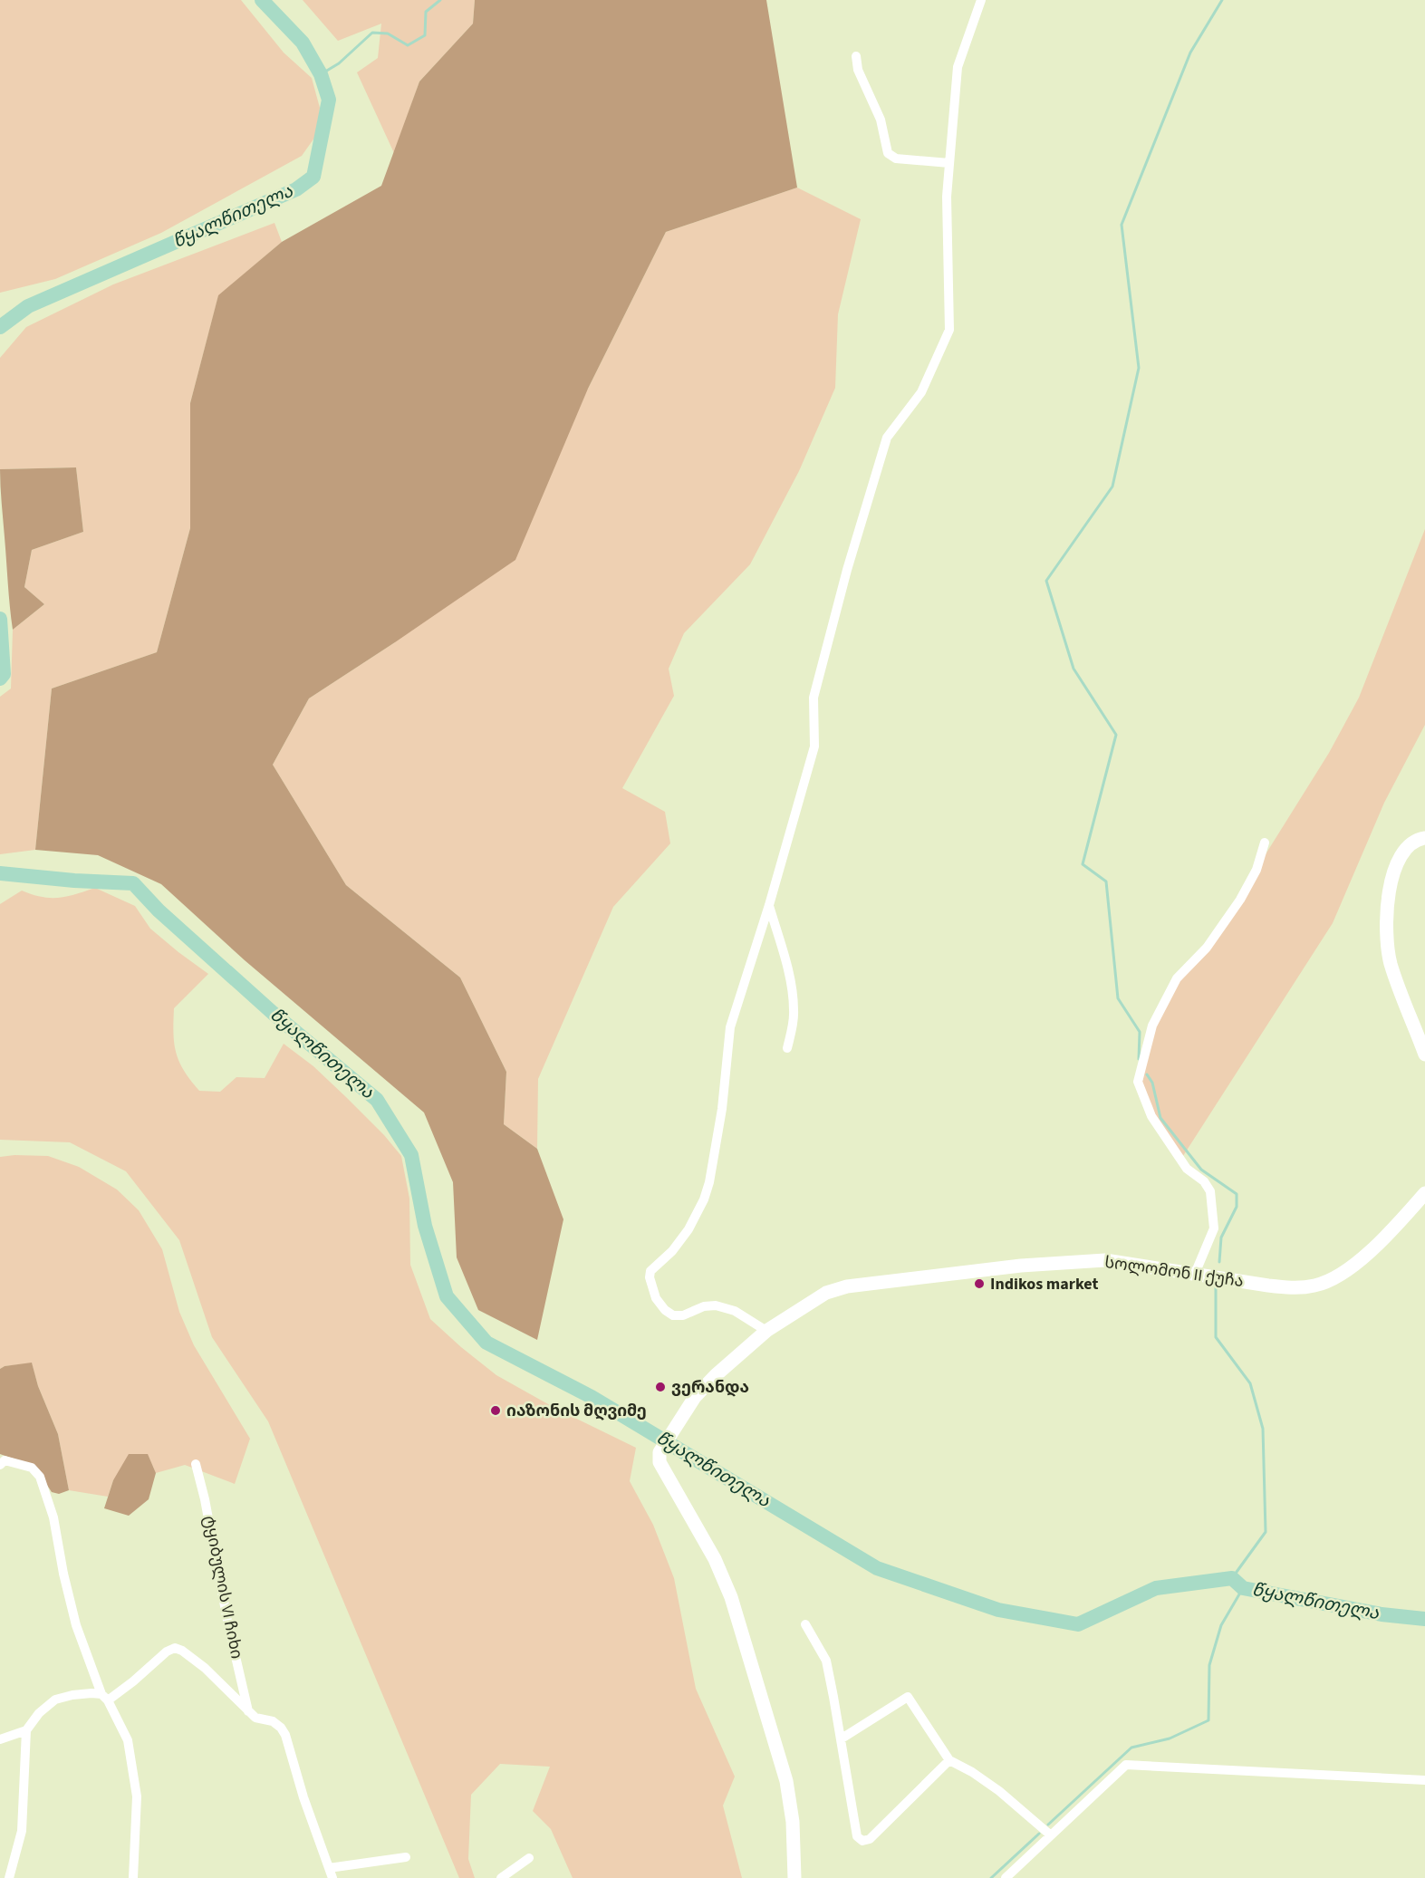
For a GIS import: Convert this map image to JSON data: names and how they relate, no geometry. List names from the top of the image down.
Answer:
{
  "streets": {
    "main road": ["სოლომონ II ქუჩა"],
    "street": ["ტყიბულის VI ჩიხი"]
  },
  "water": ["წყალწითელა"],
  "places": ["Indikos market", "ვერანდა", "იაზონის მღვიმე"]
}
